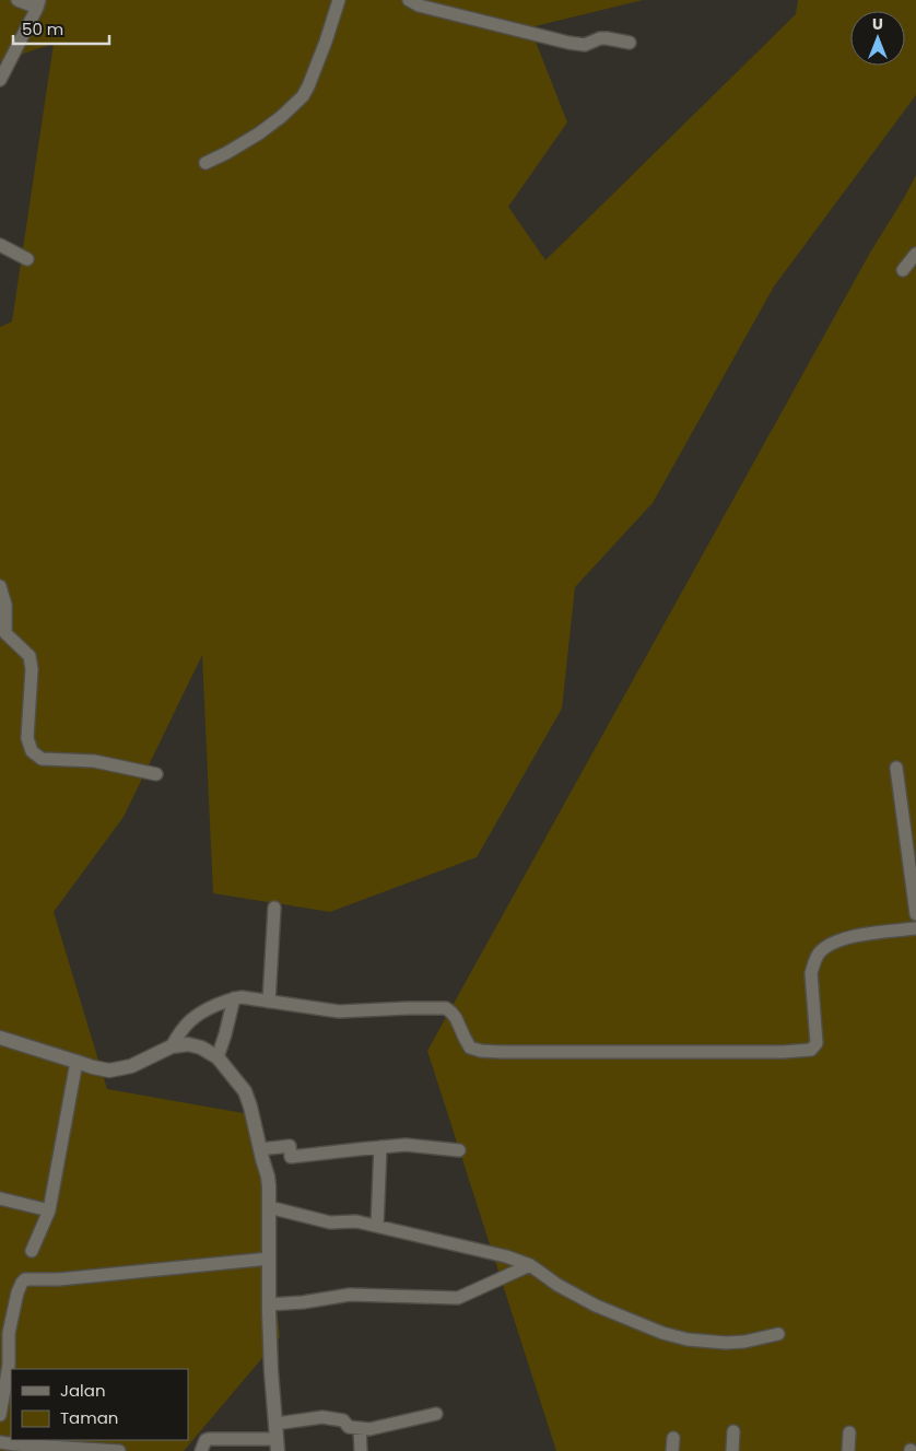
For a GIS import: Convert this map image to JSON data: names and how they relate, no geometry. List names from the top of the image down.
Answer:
{
  "legend": ["Jalan", "Taman"],
  "scale_bar": "50 m",
  "north": "top"
}
